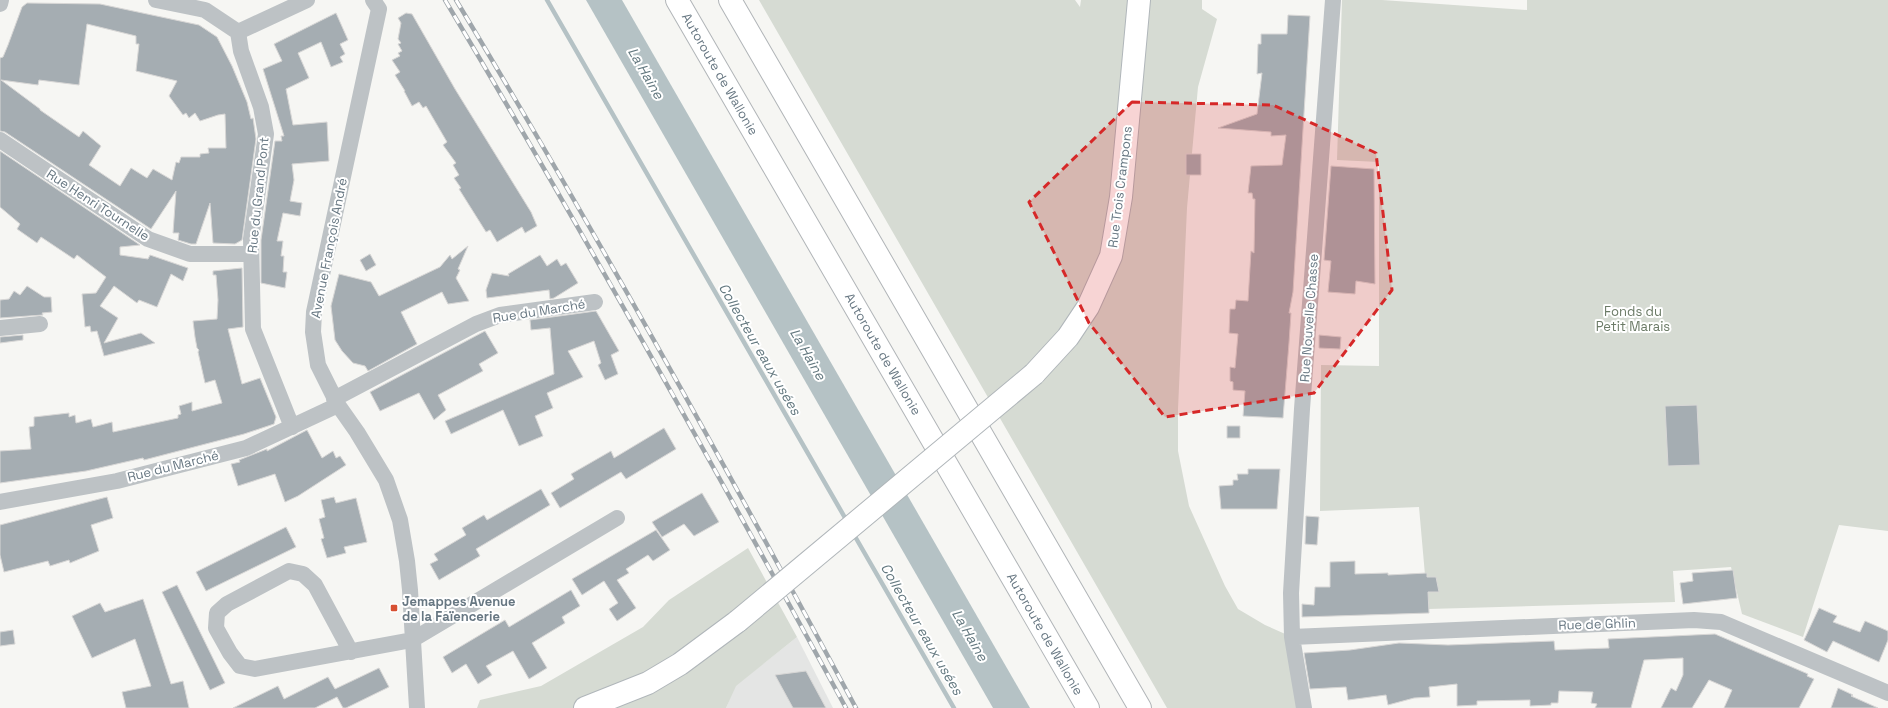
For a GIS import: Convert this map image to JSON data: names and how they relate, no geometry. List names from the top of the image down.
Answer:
{
  "streets": {
    "main road": ["Autoroute de Wallonie", "Rue Trois Crampons"],
    "street": [
      "Rue du Grand Pont",
      "Rue Henri Tournelle",
      "Avenue François André",
      "Rue du Marché",
      "Rue Nouvelle Chasse",
      "Rue de Ghlin"
    ]
  },
  "crossings": [
    ["Rue du Grand Pont", "Rue Henri Tournelle"],
    ["Rue du Grand Pont", "Rue du Marché"],
    ["Avenue François André", "Rue du Marché"],
    ["Rue Nouvelle Chasse", "Rue de Ghlin"]
  ],
  "water": ["La Haine", "Collecteur eaux usées"],
  "parks": ["Fonds du Petit Marais"],
  "places": {
    "transit": ["Jemappes Avenue de la Faïencerie"]
  }
}
